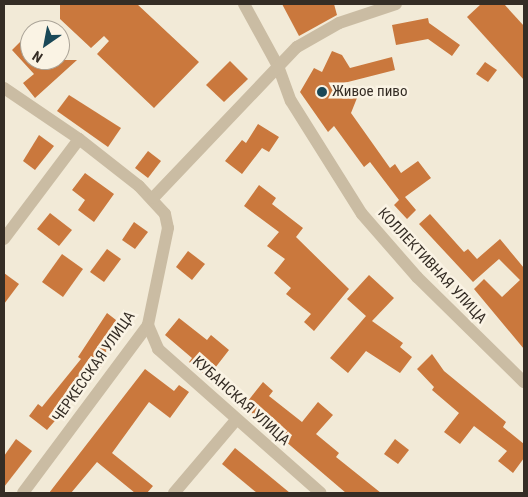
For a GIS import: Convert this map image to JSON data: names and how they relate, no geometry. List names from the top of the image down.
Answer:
{
  "streets": {
    "street": ["КОЛЛЕКТИВНАЯ УЛИЦА", "ЧЕРКЕССКАЯ УЛИЦА", "КУБАНСКАЯ УЛИЦА"]
  },
  "crossings": [
    ["ЧЕРКЕССКАЯ УЛИЦА", "КУБАНСКАЯ УЛИЦА"]
  ],
  "places": ["Живое пиво"],
  "north": "bottom left"
}
